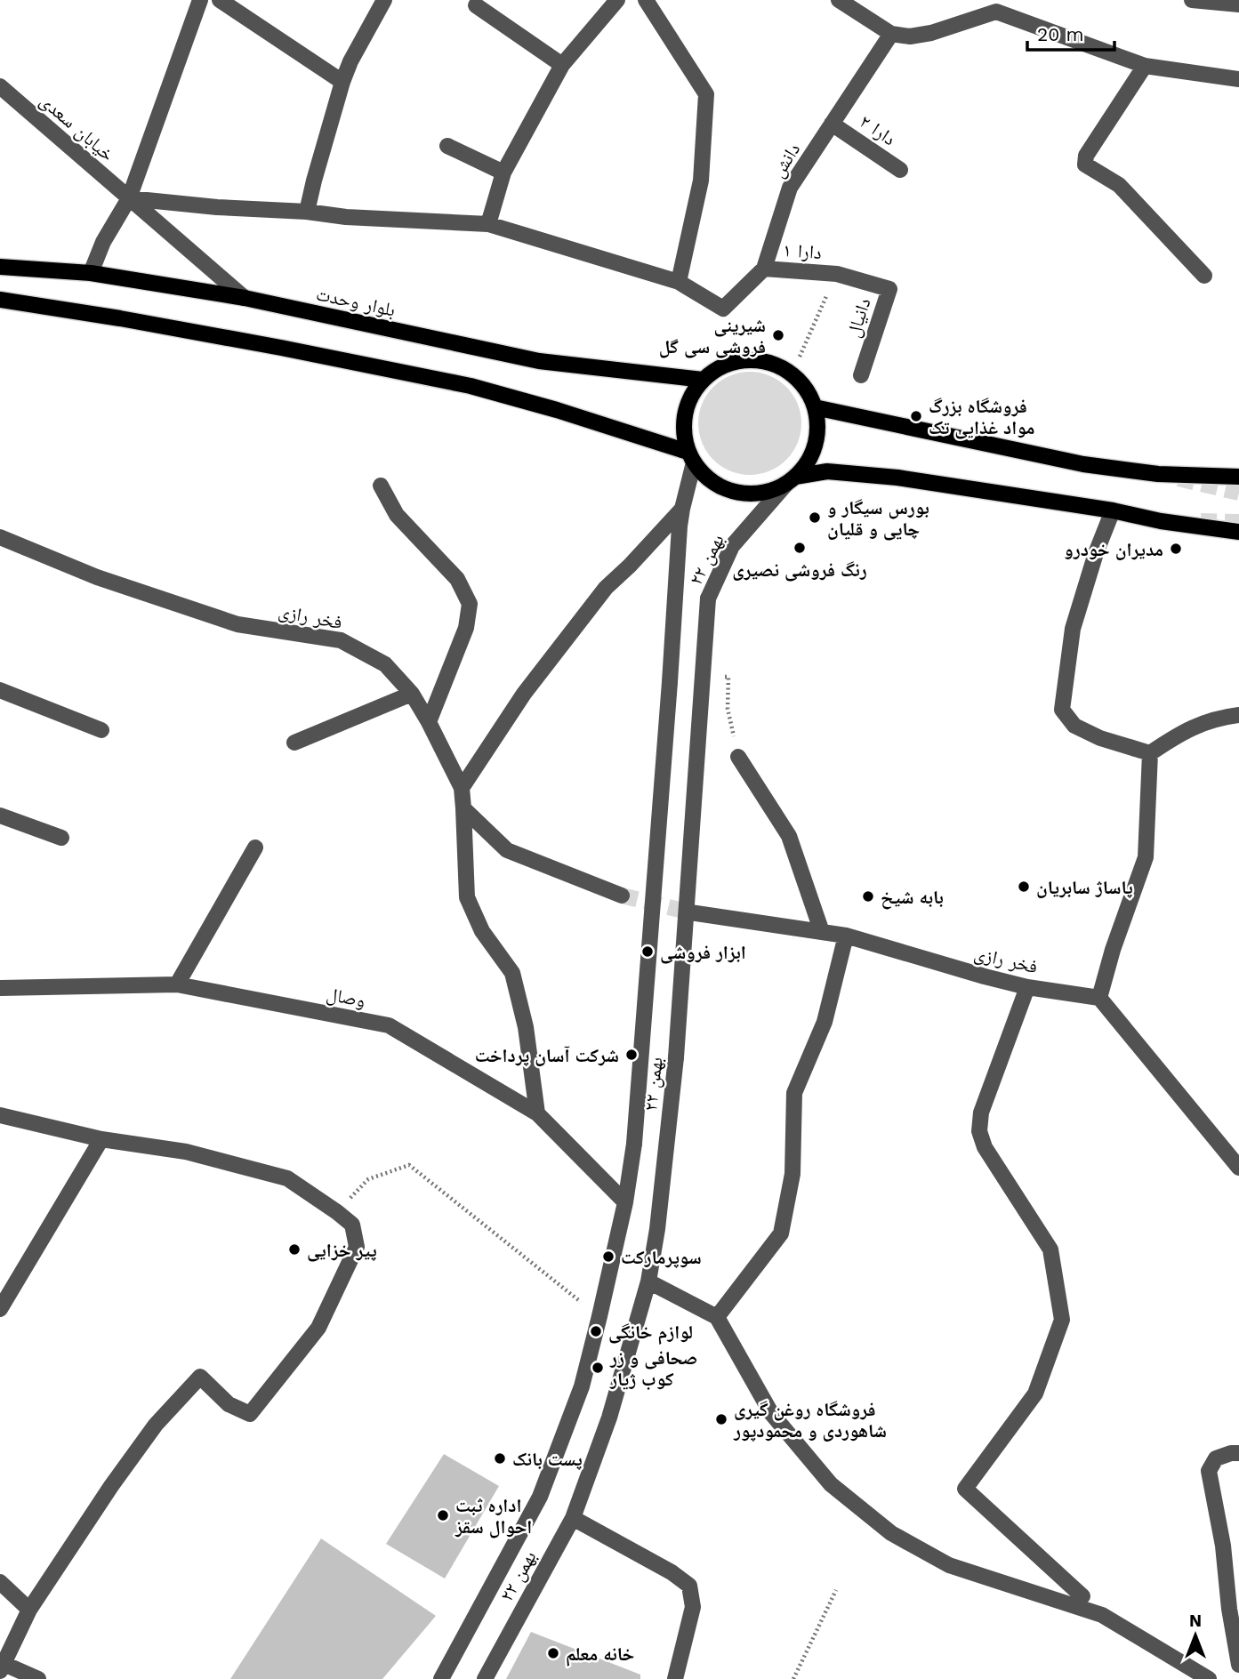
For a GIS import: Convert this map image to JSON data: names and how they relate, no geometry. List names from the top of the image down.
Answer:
{
  "streets": {
    "main road": ["بلوار وحدت"],
    "street": [
      "خیابان سعدی",
      "دارا ۲",
      "دانش",
      "دارا ۱",
      "دانیال",
      "۲۲ بهمن",
      "فخر رازی",
      "وصال"
    ]
  },
  "crossings": [
    ["خیابان سعدی", "بلوار وحدت"],
    ["دارا ۲", "دانش"],
    ["دانش", "دارا ۱"],
    ["دارا ۱", "دانیال"],
    ["بلوار وحدت", "۲۲ بهمن"],
    ["۲۲ بهمن", "وصال"],
    ["فخر رازی", "وصال"]
  ],
  "places": [
    "شیرینی فروشی سی گل",
    "فروشگاه بزرگ مواد غذایی تک",
    "بورس سیگار و چایی و قلیان",
    "رنگ فروشی نصیری",
    "مدیران خودرو",
    "پاساژ سابریان",
    "بابه شیخ",
    "ابزار فروشی",
    "شرکت آسان پرداخت",
    "پیر خزایی",
    "سوپرمارکت",
    "لوازم خانگی",
    "صحافی و زر کوب ژیار",
    "فروشگاه روغن گیری شاهوردی و محمودپور",
    "پست بانک",
    "اداره ثبت احوال سقز",
    "خانه معلم"
  ],
  "scale_bar": "20 m",
  "north": "top"
}
